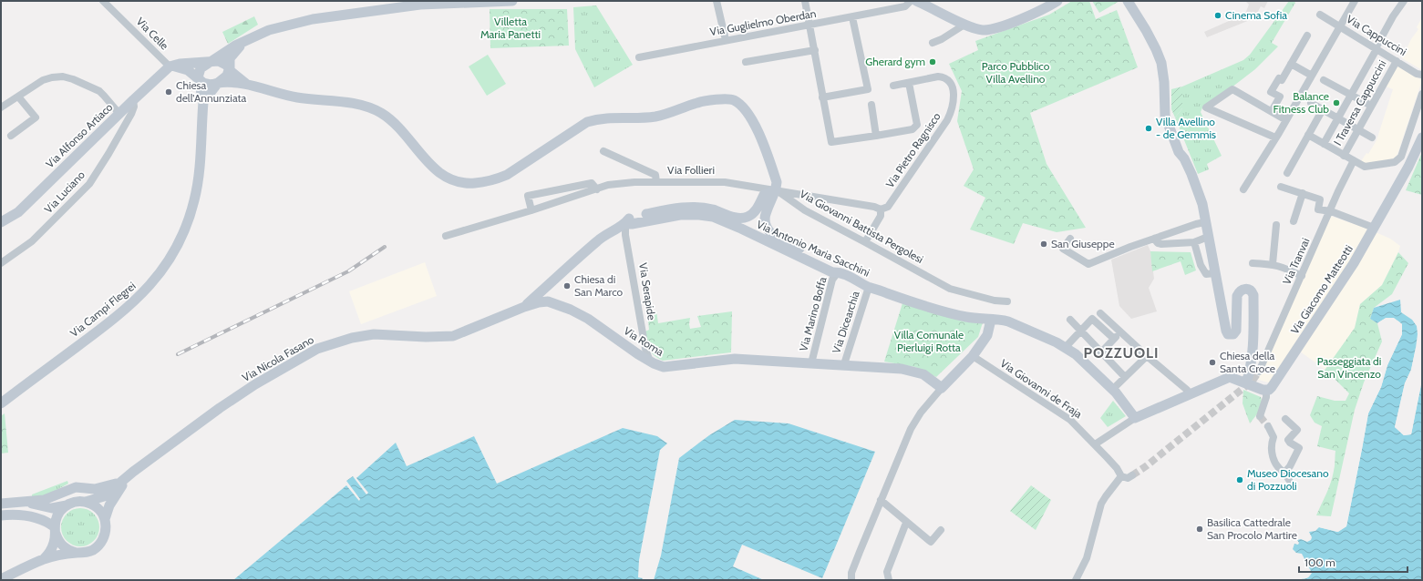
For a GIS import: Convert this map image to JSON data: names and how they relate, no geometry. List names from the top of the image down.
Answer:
{
  "streets": {
    "street": [
      "Via Guglielmo Oberdan",
      "Via Celle",
      "Via Cappuccini",
      "I Traversa Cappuccini",
      "Via Alfonso Artiaco",
      "Via Pietro Ragnisco",
      "Via Follieri",
      "Via Luciano",
      "Via Giovanni Battista Pergolesi",
      "Via Antonio Maria Sacchini",
      "Via Tranvai",
      "Via Giacomo Matteotti",
      "Via Serapide",
      "Via Campi Flegrei",
      "Via Marino Boffa",
      "Via Dicearchia",
      "Via Roma",
      "Via Nicola Fasano",
      "Via Giovanni de Fraja"
    ]
  },
  "crossings": [
    ["Via Celle", "Via Alfonso Artiaco"],
    ["Via Cappuccini", "I Traversa Cappuccini"],
    ["Via Alfonso Artiaco", "Via Luciano"],
    ["Via Pietro Ragnisco", "Via Follieri"],
    ["Via Pietro Ragnisco", "Via Giovanni Battista Pergolesi"],
    ["Via Follieri", "Via Giovanni Battista Pergolesi"],
    ["Via Antonio Maria Sacchini", "Via Serapide"],
    ["Via Antonio Maria Sacchini", "Via Marino Boffa"],
    ["Via Antonio Maria Sacchini", "Via Dicearchia"],
    ["Via Serapide", "Via Roma"],
    ["Via Marino Boffa", "Via Roma"],
    ["Via Dicearchia", "Via Roma"],
    ["Via Roma", "Via Nicola Fasano"]
  ],
  "districts": ["POZZUOLI"],
  "parks": [
    "Villetta Maria Panetti",
    "Parco Pubblico Villa Avellino",
    "Villa Comunale Pierluigi Rotta",
    "Passeggiata di San Vincenzo"
  ],
  "places": [
    "Cinema Sofia",
    "Gherard gym",
    "Chiesa dell'Annunziata",
    "Balance Fitness Club",
    "Villa Avellino - de Gemmis",
    "San Giuseppe",
    "Chiesa di San Marco",
    "Chiesa della Santa Croce",
    "Museo Diocesano di Pozzuoli",
    "Basilica Cattedrale San Procolo Martire"
  ],
  "scale_bar": "100 m"
}
